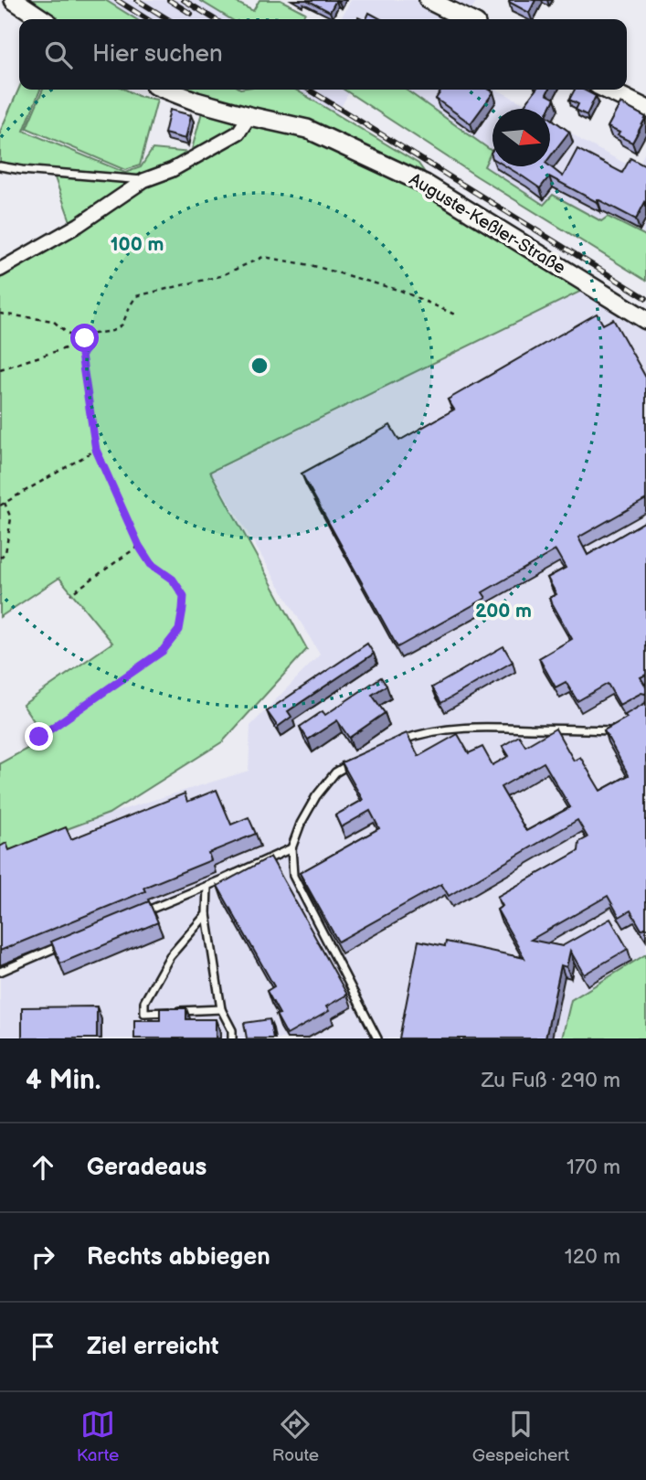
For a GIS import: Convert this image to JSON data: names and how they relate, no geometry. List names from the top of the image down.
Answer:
{
  "streets": {
    "street": ["Auguste-Keßler-Straße"]
  },
  "north": "right",
  "page": {
    "search": "Hier suchen",
    "heading": ["4 Min.", "Zu Fuß · 290 m"],
    "list": [
      ["Geradeaus", "170 m"],
      ["Rechts abbiegen", "120 m"],
      "Ziel erreicht"
    ],
    "nav": ["Karte", "Route", "Gespeichert"]
  },
  "rings": ["100 m", "200 m"]
}
